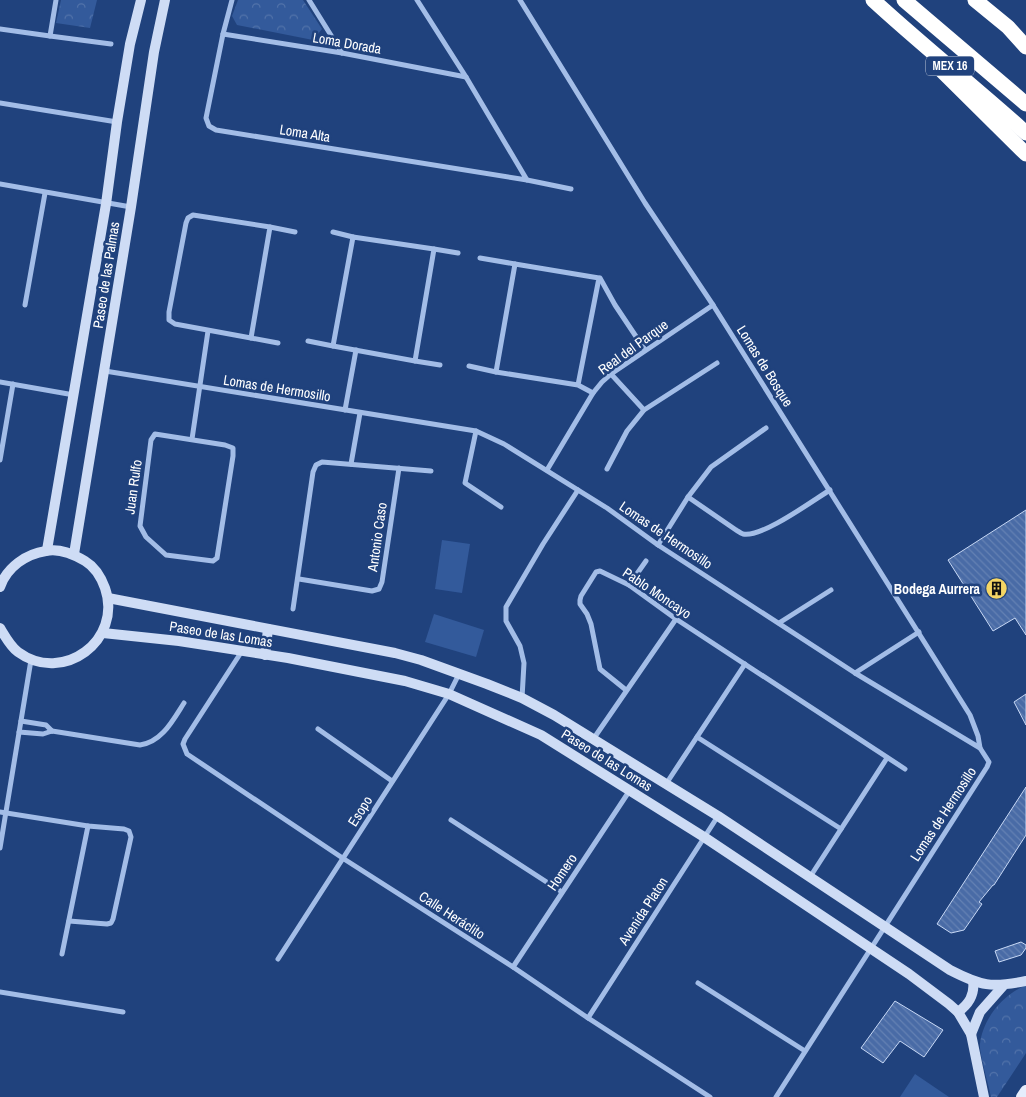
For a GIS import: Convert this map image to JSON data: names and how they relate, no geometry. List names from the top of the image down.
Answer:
{
  "streets": {
    "highway": ["MEX 16"],
    "street": [
      "Loma Dorada",
      "Loma Alta",
      "Paseo de las Palmas",
      "Real del Parque",
      "Lomas de Bosque",
      "Lomas de Hermosillo",
      "Juan Rulfo",
      "Antonio Caso",
      "Pablo Moncayo",
      "Paseo de las Lomas",
      "Esopo",
      "Homero",
      "Avenida Platon",
      "Calle Heráclito"
    ]
  },
  "crossings": [
    ["Loma Dorada", "Loma Alta"],
    ["Paseo de las Palmas", "Lomas de Hermosillo"],
    ["Real del Parque", "Lomas de Bosque"],
    ["Real del Parque", "Lomas de Hermosillo"],
    ["Lomas de Bosque", "Lomas de Hermosillo"],
    ["Lomas de Hermosillo", "Paseo de las Lomas"],
    ["Paseo de las Lomas", "Esopo"],
    ["Paseo de las Lomas", "Homero"],
    ["Paseo de las Lomas", "Avenida Platon"],
    ["Paseo de las Lomas", "Calle Heráclito"],
    ["Esopo", "Calle Heráclito"],
    ["Homero", "Calle Heráclito"],
    ["Avenida Platon", "Calle Heráclito"]
  ],
  "places": {
    "building": ["Bodega Aurrera"]
  }
}
